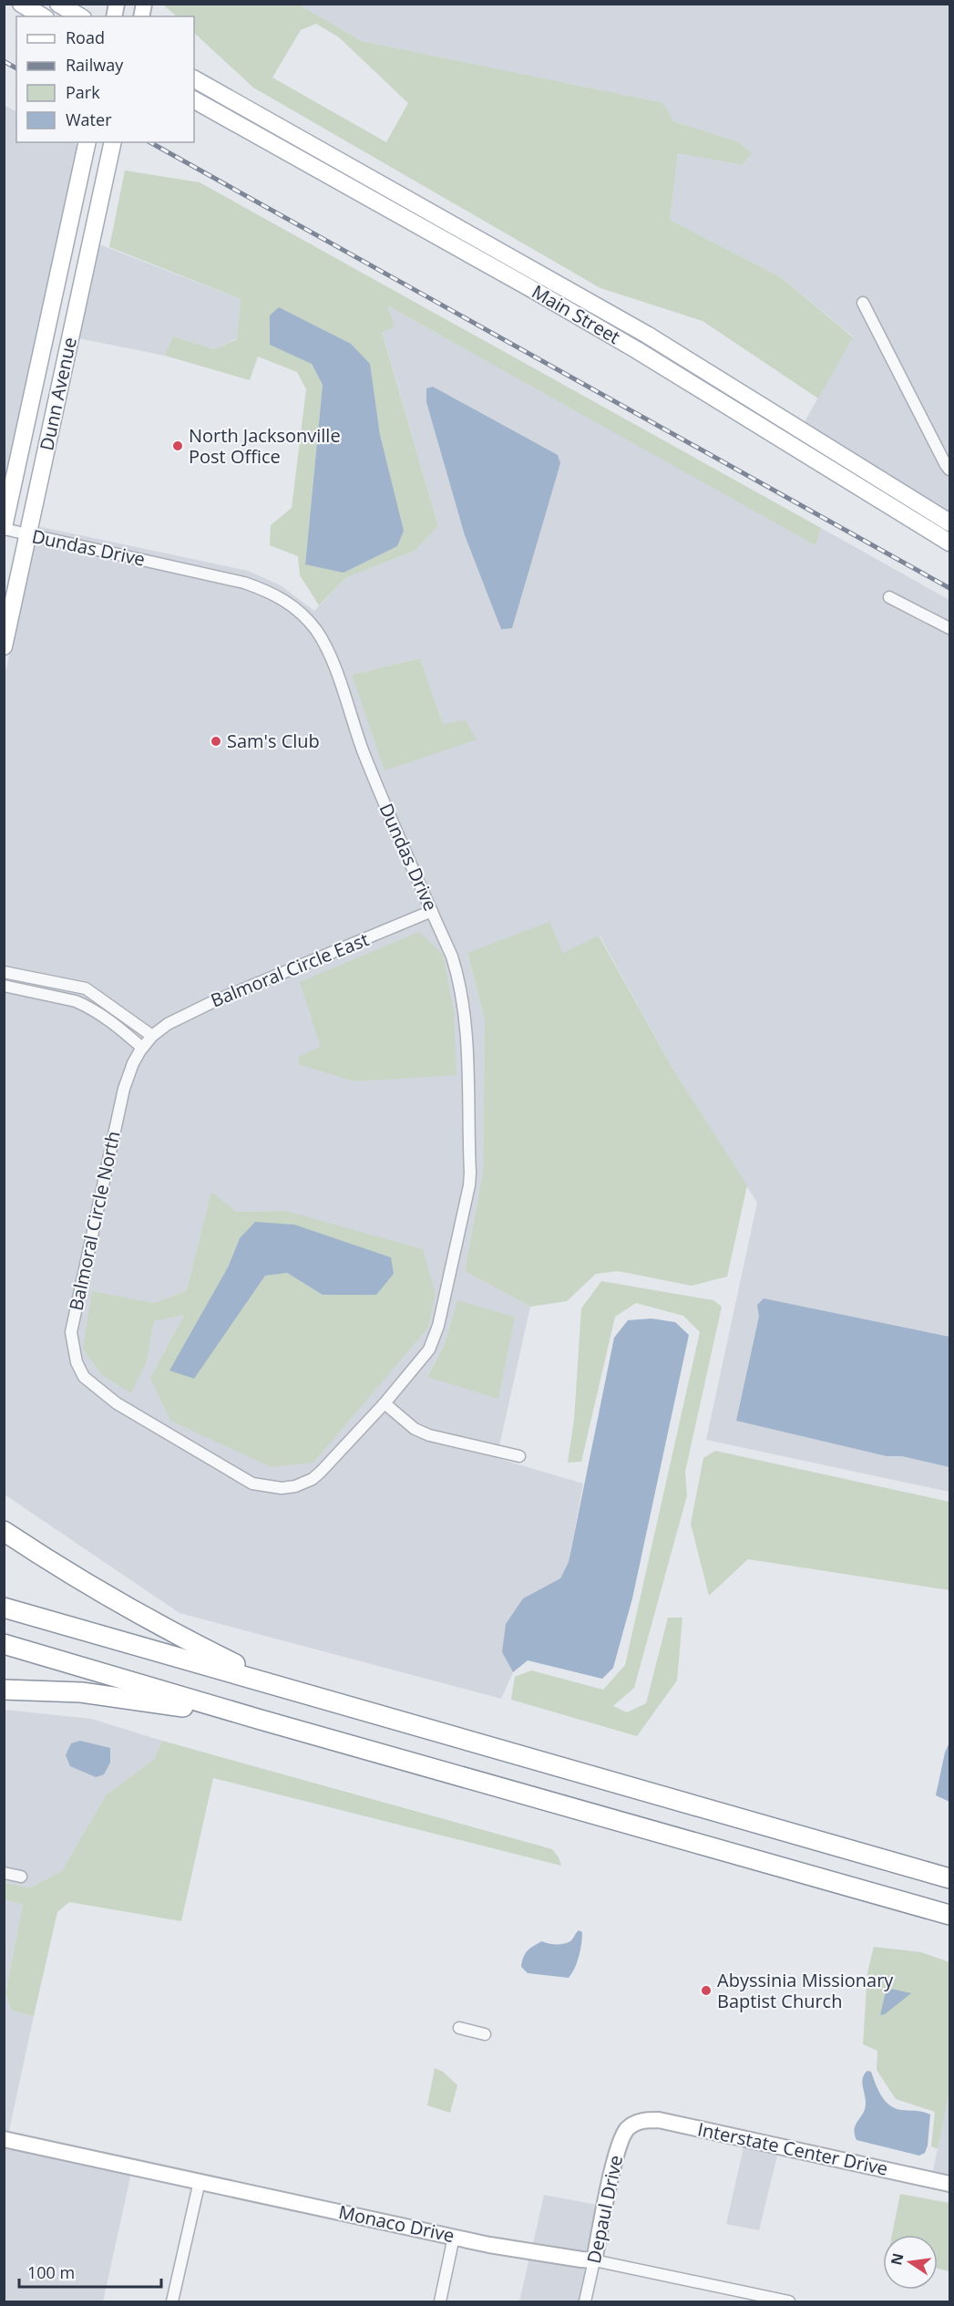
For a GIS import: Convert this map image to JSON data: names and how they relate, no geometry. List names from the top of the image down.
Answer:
{
  "streets": {
    "main road": ["Main Street", "Dunn Avenue"],
    "street": [
      "Dundas Drive",
      "Balmoral Circle East",
      "Balmoral Circle North",
      "Interstate Center Drive",
      "Depaul Drive",
      "Monaco Drive"
    ]
  },
  "crossings": [
    ["Dunn Avenue", "Dundas Drive"],
    ["Dundas Drive", "Balmoral Circle East"],
    ["Dundas Drive", "Balmoral Circle North"],
    ["Balmoral Circle East", "Balmoral Circle North"],
    ["Interstate Center Drive", "Depaul Drive"],
    ["Depaul Drive", "Monaco Drive"]
  ],
  "places": ["North Jacksonville Post Office", "Sam's Club", "Abyssinia Missionary Baptist Church"],
  "legend": [
    "Road",
    "Railway",
    "Park",
    "Water"
  ],
  "scale_bar": "100 m",
  "north": "left"
}
